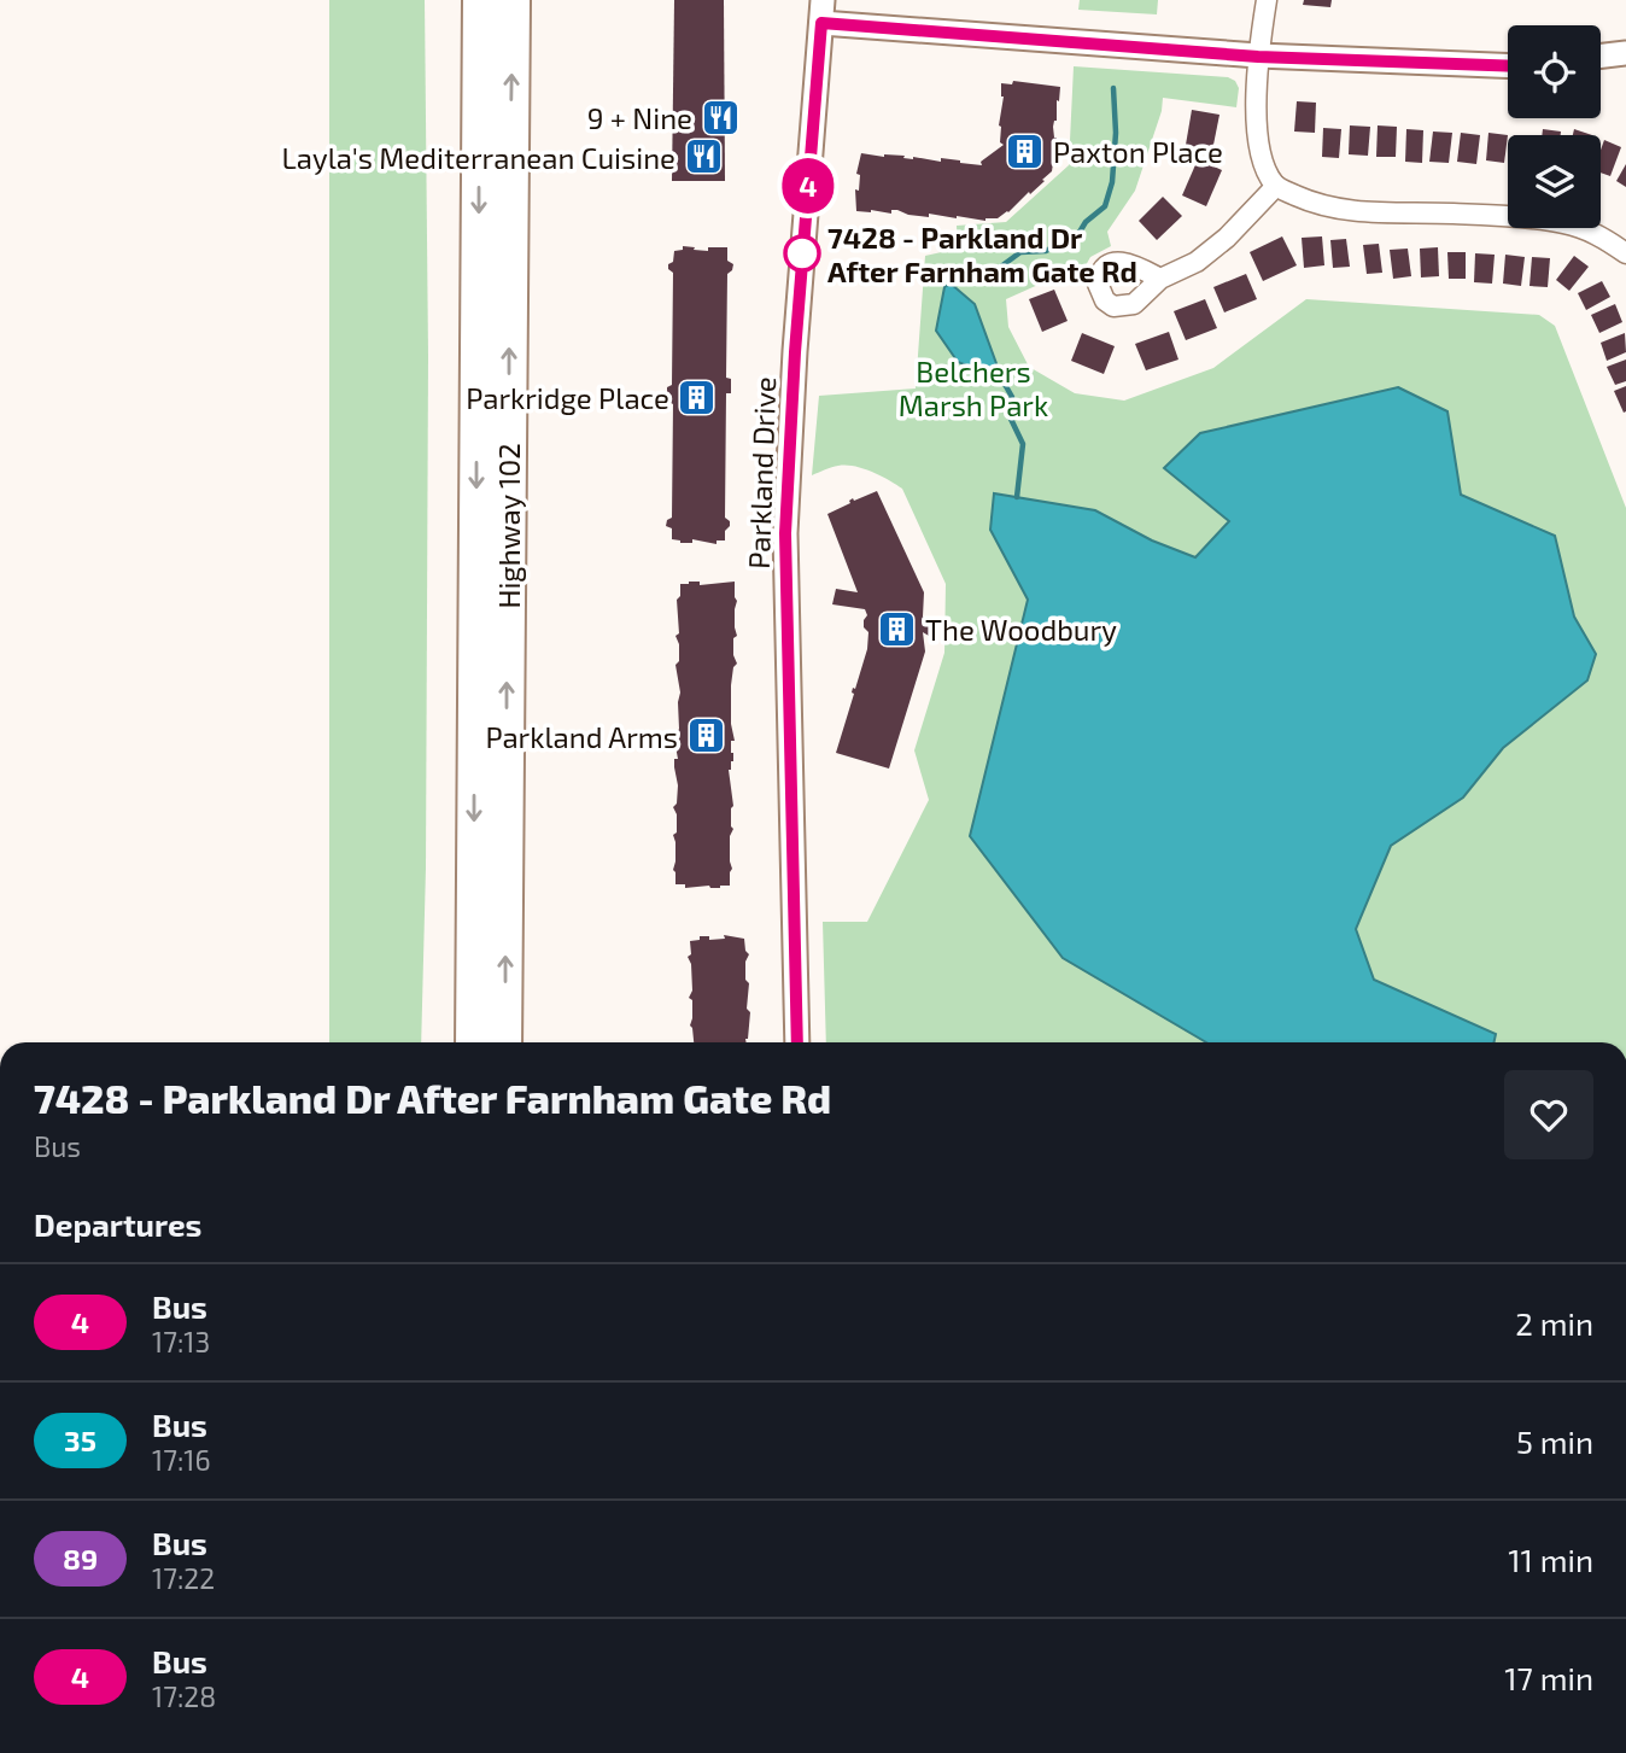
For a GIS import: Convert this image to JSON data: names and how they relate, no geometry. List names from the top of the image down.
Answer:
{
  "streets": {
    "highway": ["Highway 102"],
    "street": ["Parkland Drive"]
  },
  "parks": ["Belchers Marsh Park"],
  "places": {
    "restaurant": ["9 + Nine", "Layla's Mediterranean Cuisine"],
    "building": [
      "Paxton Place",
      "Parkridge Place",
      "The Woodbury",
      "Parkland Arms"
    ],
    "other": ["7428 - Parkland Dr After Farnham Gate Rd"]
  },
  "lines": ["bus line 4"],
  "page": {
    "on_map": "4",
    "heading": [
      ["7428 - Parkland Dr After Farnham Gate Rd", "Bus"],
      "Departures"
    ],
    "list": [
      {
        "mark": "4",
        "name": "Bus",
        "note": "17:13",
        "value": "2 min"
      },
      {
        "mark": "35",
        "name": "Bus",
        "note": "17:16",
        "value": "5 min"
      },
      {
        "mark": "89",
        "name": "Bus",
        "note": "17:22",
        "value": "11 min"
      },
      {
        "mark": "4",
        "name": "Bus",
        "note": "17:28",
        "value": "17 min"
      }
    ]
  }
}
